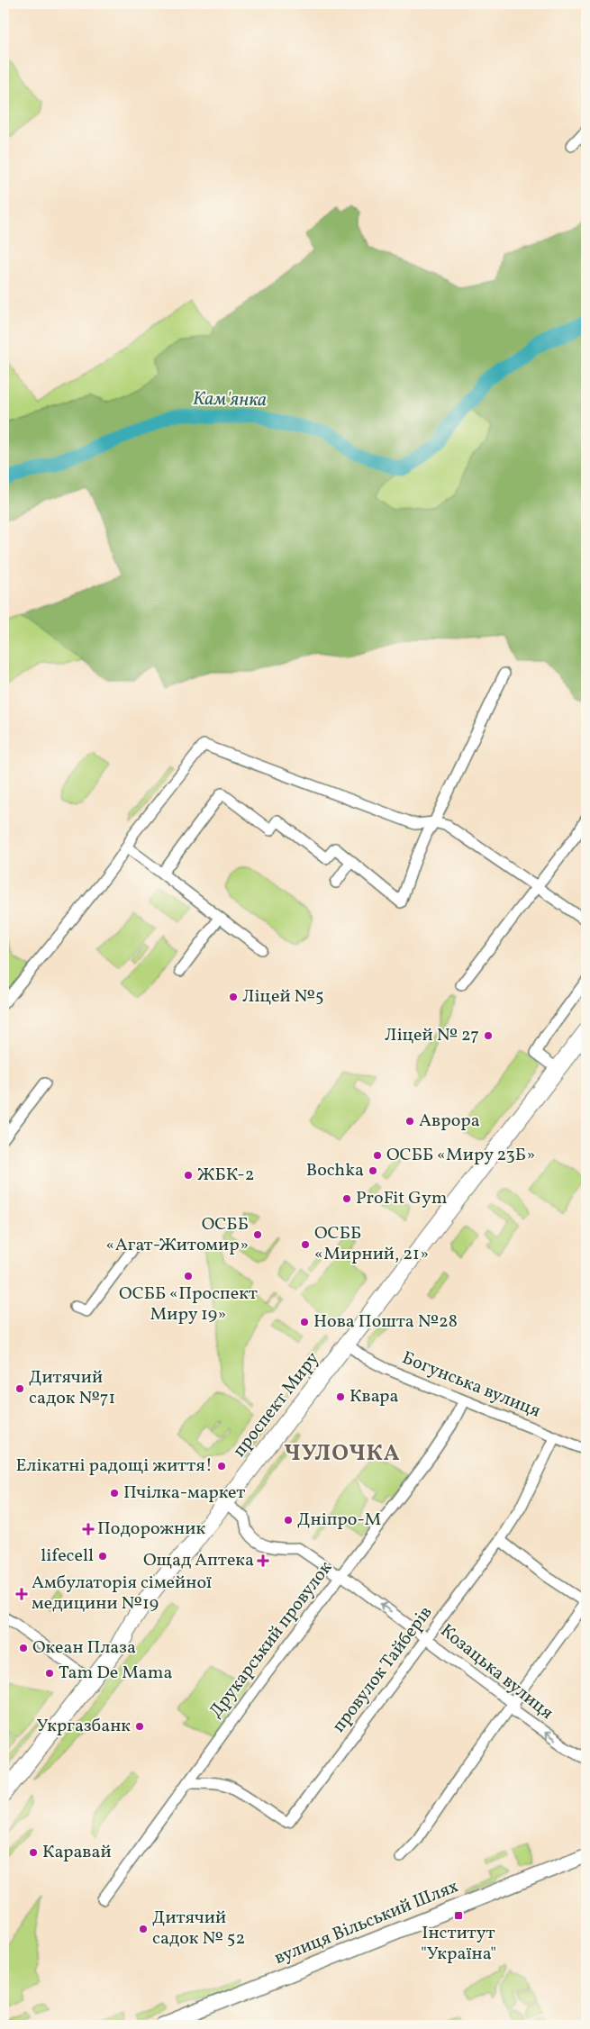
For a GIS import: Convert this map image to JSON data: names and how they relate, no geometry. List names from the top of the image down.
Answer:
{
  "streets": {
    "main road": ["проспект Миру"],
    "street": [
      "Богунська вулиця",
      "Друкарський провулок",
      "провулок Тайберів",
      "Козацька вулиця",
      "вулиця Вільський Шлях"
    ]
  },
  "crossings": [
    ["Богунська вулиця", "проспект Миру"],
    ["Богунська вулиця", "Друкарський провулок"],
    ["Богунська вулиця", "провулок Тайберів"],
    ["проспект Миру", "Козацька вулиця"],
    ["Друкарський провулок", "провулок Тайберів"],
    ["Друкарський провулок", "Козацька вулиця"],
    ["провулок Тайберів", "Козацька вулиця"]
  ],
  "one_way": ["Козацька вулиця"],
  "districts": ["ЧУЛОЧКА"],
  "water": ["Кам'янка"],
  "places": {
    "other": [
      "Ліцей №5",
      "Ліцей № 27",
      "Аврора",
      "ОСББ «Миру 23Б»",
      "Bochka",
      "ЖБК-2",
      "ProFit Gym",
      "ОСББ «Агат-Житомир»",
      "ОСББ «Мирний, 21»",
      "ОСББ «Проспект Миру 19»",
      "Нова Пошта №28",
      "Дитячий садок №71",
      "Квара",
      "Елікатні радощі життя!",
      "Пчілка-маркет",
      "Дніпро-М",
      "lifecell",
      "Океан Плаза",
      "Tam De Mama",
      "Укргазбанк",
      "Каравай",
      "Дитячий садок № 52"
    ],
    "health": ["Подорожник", "Ощад Аптека", "Амбулаторія сімейної медицини №19"],
    "transit": ["Інститут \"Україна\""]
  }
}
